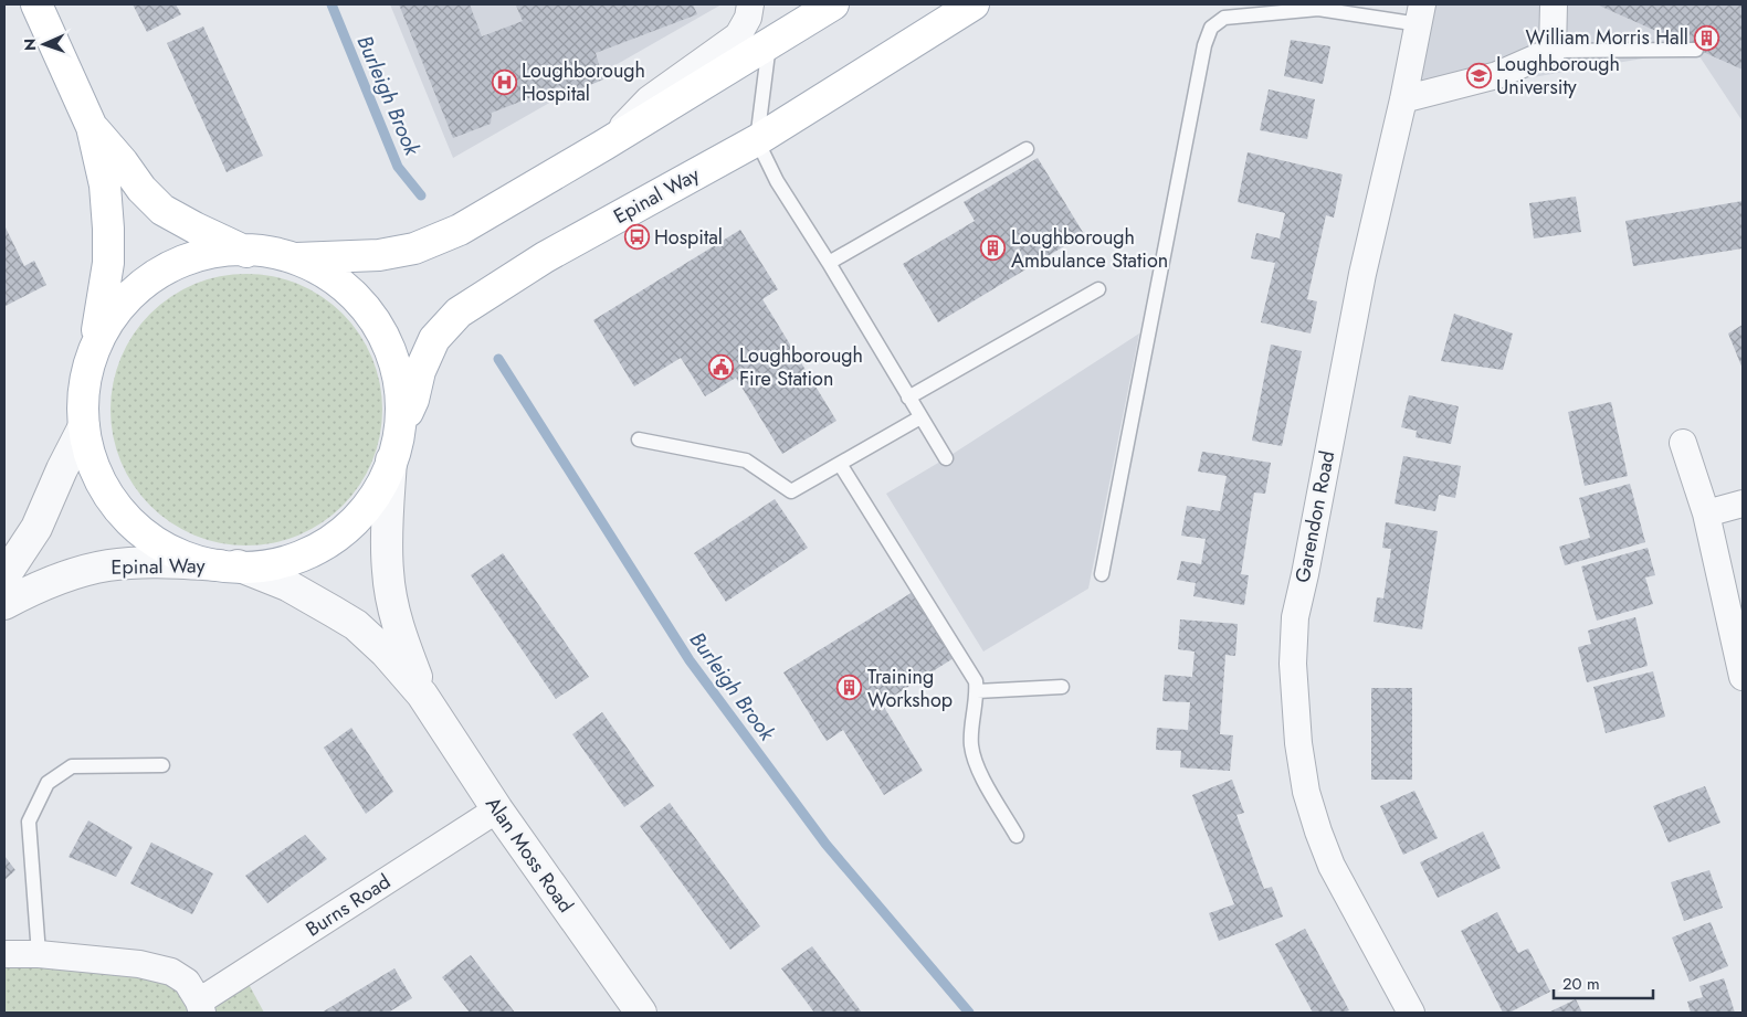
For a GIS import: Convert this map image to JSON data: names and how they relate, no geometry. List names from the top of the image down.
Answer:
{
  "streets": {
    "main road": ["Epinal Way"],
    "street": ["Garendon Road", "Alan Moss Road", "Burns Road"]
  },
  "crossings": [
    ["Epinal Way", "Alan Moss Road"],
    ["Alan Moss Road", "Burns Road"]
  ],
  "water": ["Burleigh Brook"],
  "places": {
    "building": ["William Morris Hall", "Loughborough Ambulance Station", "Training Workshop"],
    "school or university": ["Loughborough University"],
    "hospital": ["Loughborough Hospital"],
    "bus stop": ["Hospital"],
    "public building": ["Loughborough Fire Station"]
  },
  "scale_bar": "20 m",
  "north": "left"
}
